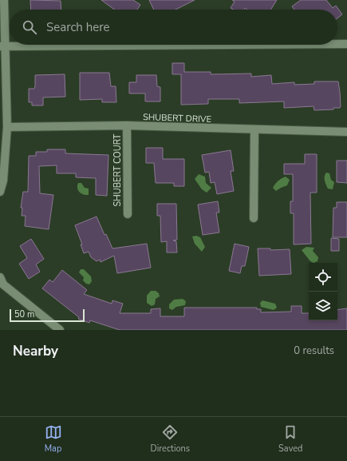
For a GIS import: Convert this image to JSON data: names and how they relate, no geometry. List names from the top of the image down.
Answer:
{
  "streets": {
    "street": ["SHUBERT DRIVE", "SHUBERT COURT"]
  },
  "crossings": [
    ["SHUBERT DRIVE", "SHUBERT COURT"]
  ],
  "scale_bar": "50 m",
  "page": {
    "search": "Search here",
    "scale": "50 m",
    "heading": ["Nearby", "0 results"],
    "nav": ["Map", "Directions", "Saved"]
  }
}
